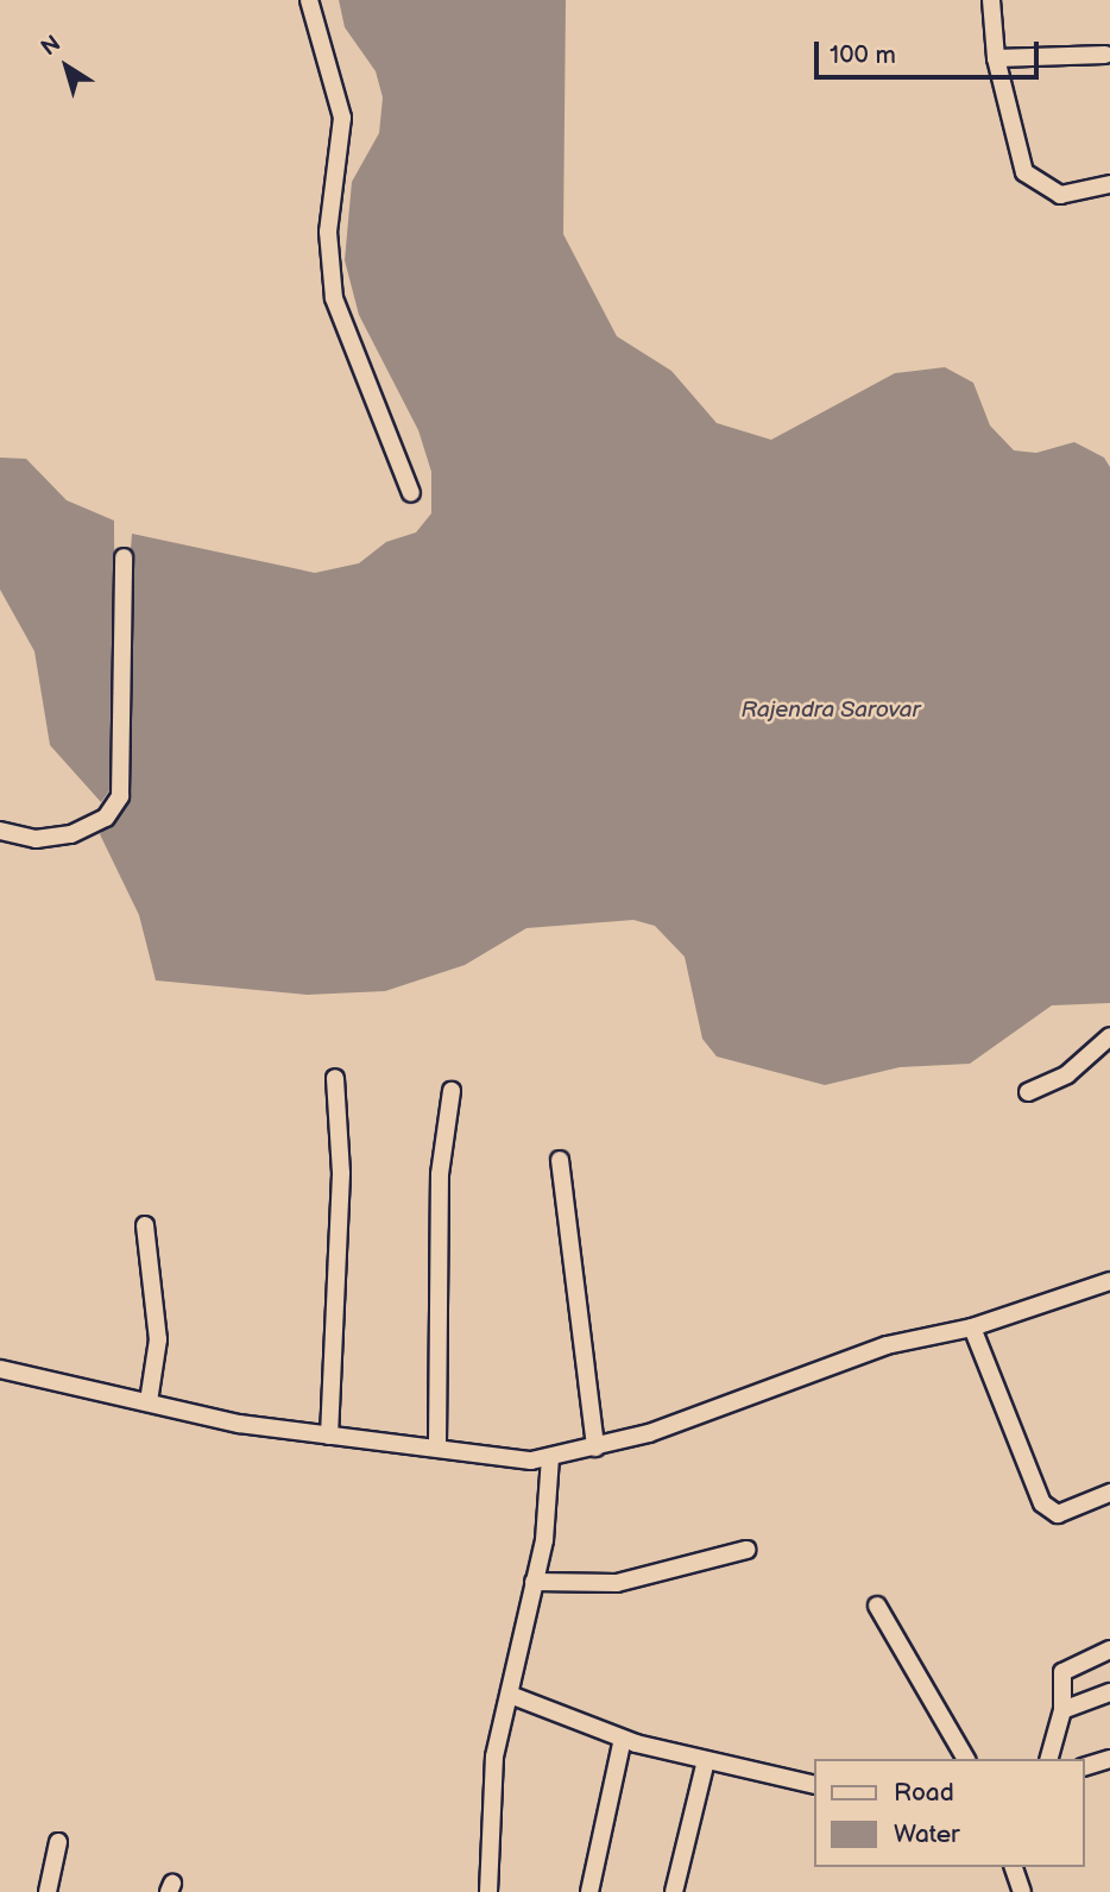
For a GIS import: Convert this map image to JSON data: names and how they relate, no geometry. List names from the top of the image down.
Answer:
{
  "water": ["Rajendra Sarovar"],
  "legend": ["Road", "Water"],
  "scale_bar": "100 m",
  "north": "top left"
}
